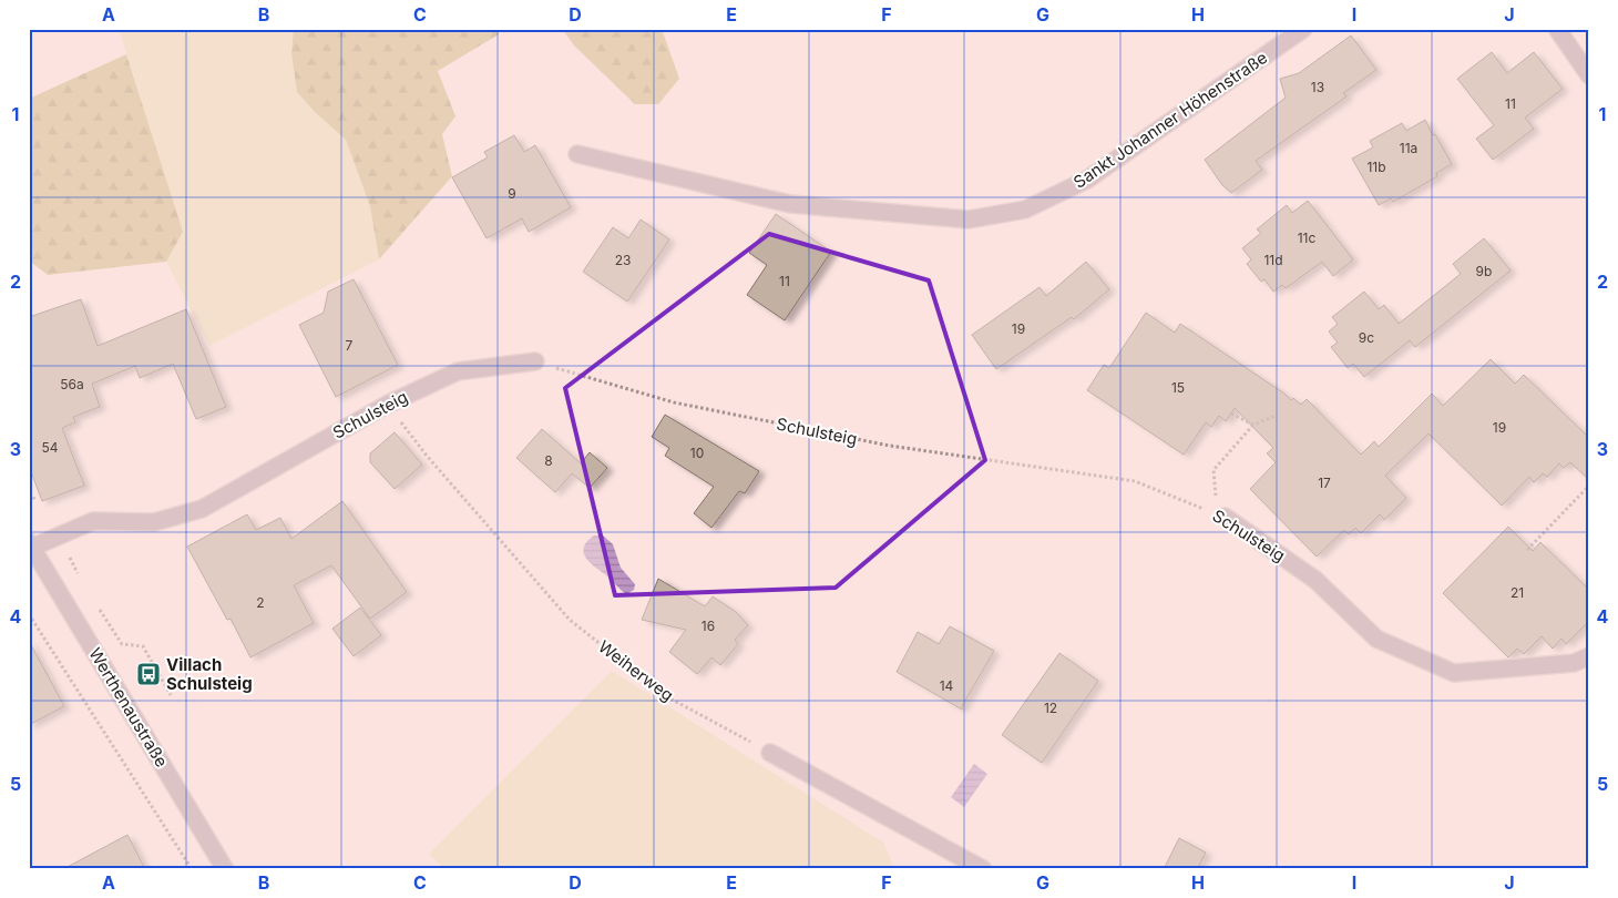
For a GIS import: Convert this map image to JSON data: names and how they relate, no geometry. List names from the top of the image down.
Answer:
{
  "streets": {
    "street": ["Sankt Johanner Höhenstraße", "Schulsteig", "Werthenaustraße"],
    "path": ["Weiherweg"]
  },
  "crossings": [
    ["Schulsteig", "Weiherweg"],
    ["Schulsteig", "Werthenaustraße"]
  ],
  "places": {
    "bus stop": ["Villach Schulsteig"]
  },
  "house_numbers": [
    "13",
    "11",
    "11a",
    "11b",
    "9",
    "11c",
    "23",
    "11d",
    "9b",
    "11",
    "19",
    "9c",
    "7",
    "56a",
    "15",
    "19",
    "54",
    "10",
    "8",
    "17",
    "21",
    "2",
    "16",
    "14",
    "12"
  ],
  "grid": {
    "columns": [
      "A",
      "B",
      "C",
      "D",
      "E",
      "F",
      "G",
      "H",
      "I",
      "J"
    ],
    "rows": [
      "1",
      "2",
      "3",
      "4",
      "5"
    ]
  }
}
